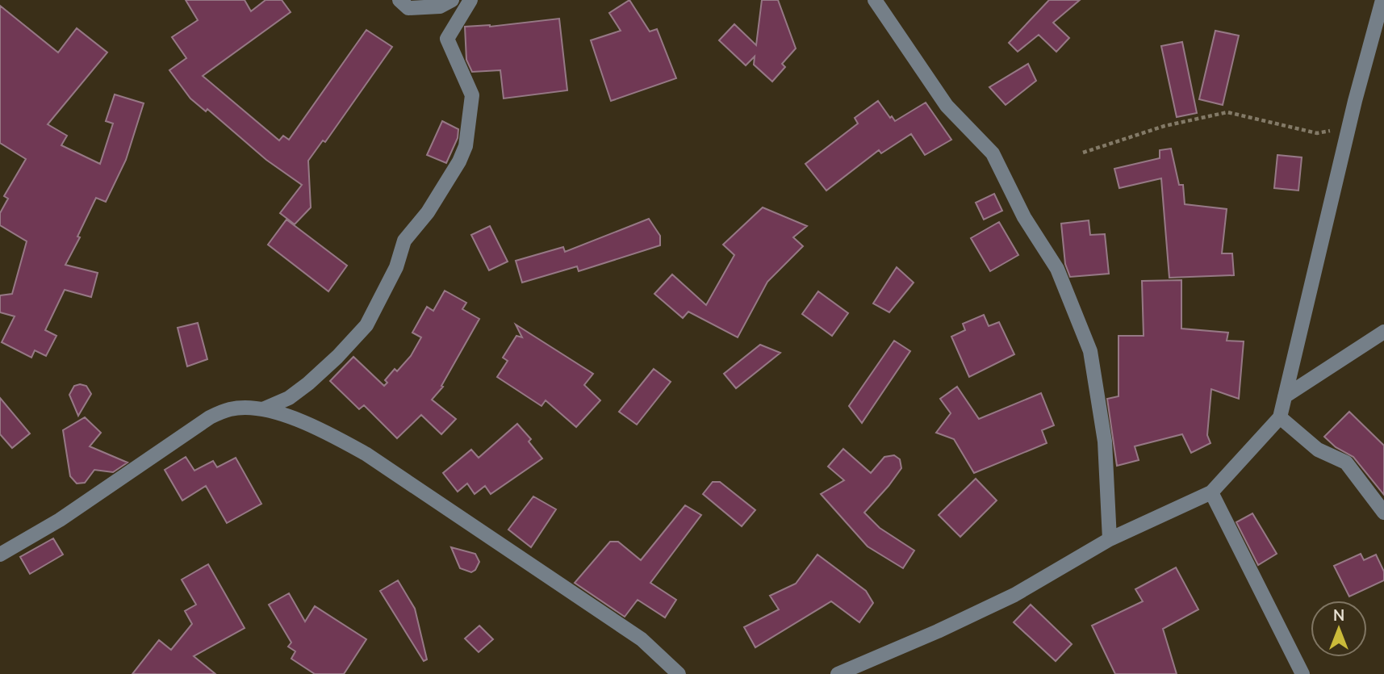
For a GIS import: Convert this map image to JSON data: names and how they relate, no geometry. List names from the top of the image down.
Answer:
{
  "north": "top"
}
